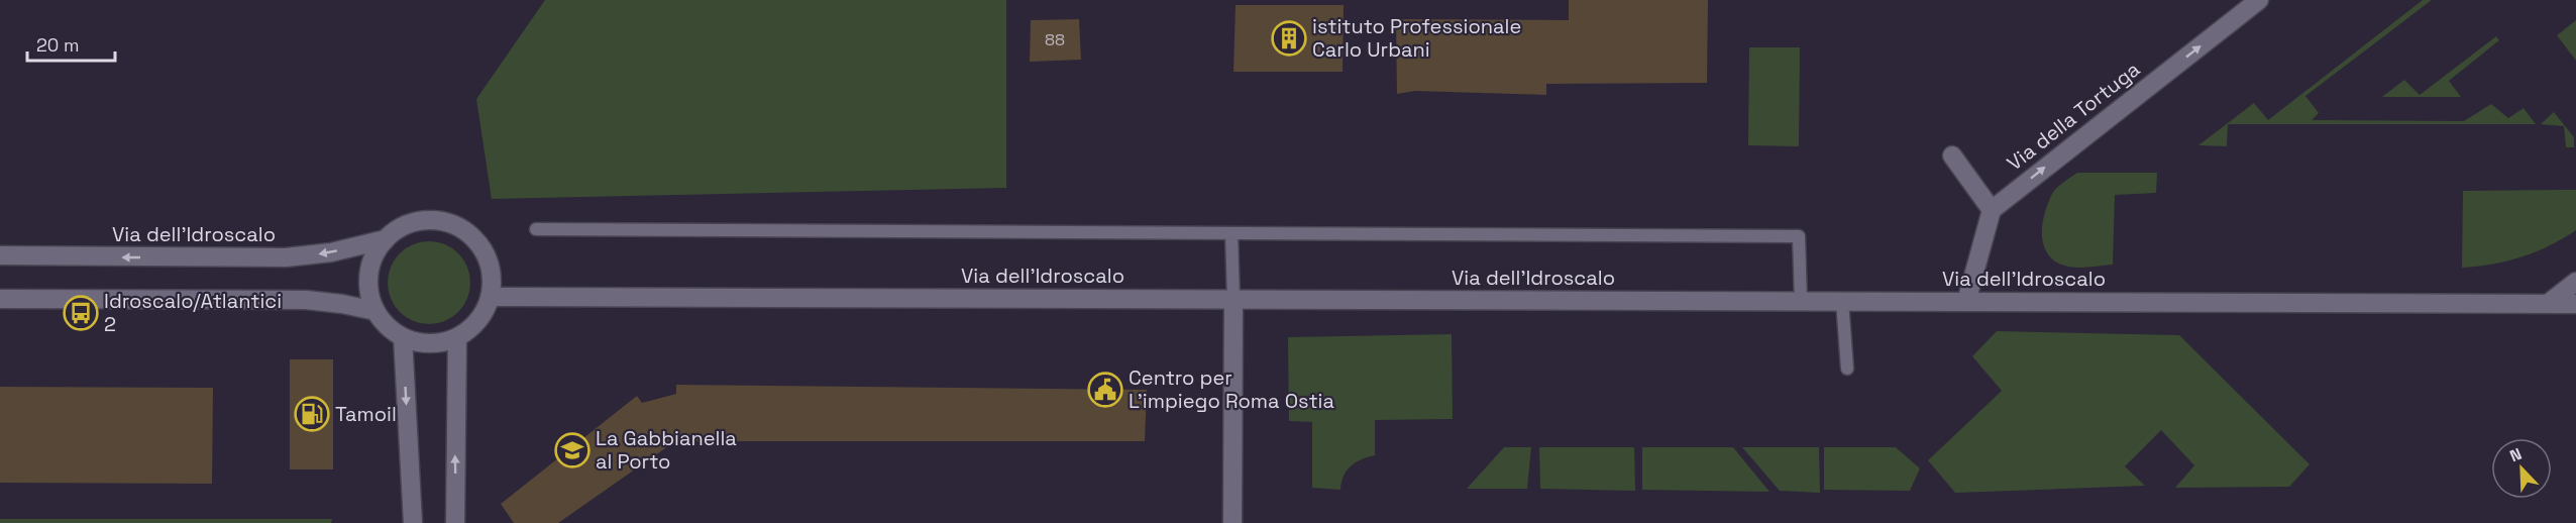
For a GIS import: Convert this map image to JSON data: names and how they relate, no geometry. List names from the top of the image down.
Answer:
{
  "streets": {
    "street": ["Via della Tortuga", "Via dell'Idroscalo"]
  },
  "one_way": ["Via della Tortuga"],
  "places": {
    "building": ["istituto Professionale Carlo Urbani"],
    "bus stop": ["Idroscalo/Atlantici 2"],
    "public building": ["Centro per L'impiego Roma Ostia"],
    "fuel station": ["Tamoil"],
    "school or university": ["La Gabbianella al Porto"]
  },
  "house_numbers": ["88"],
  "scale_bar": "20 m",
  "north": "top left"
}
